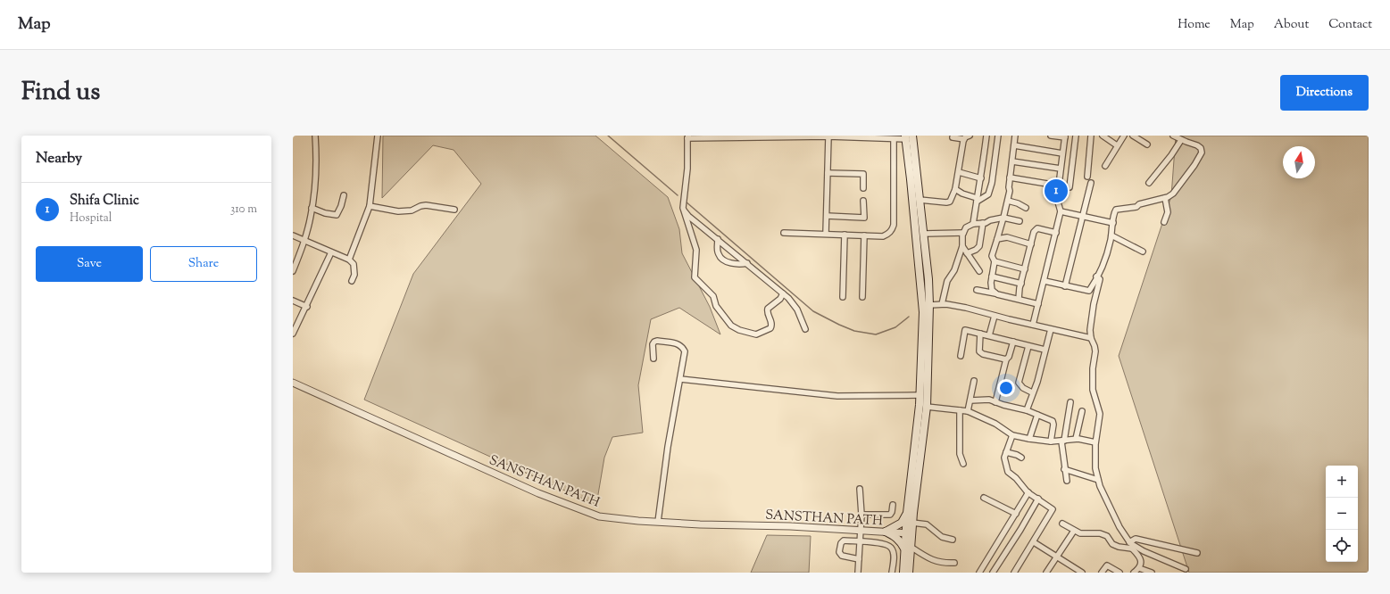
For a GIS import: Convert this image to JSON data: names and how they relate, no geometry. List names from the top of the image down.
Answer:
{
  "streets": {
    "street": ["SANSTHAN PATH"]
  },
  "north": "top",
  "page": {
    "header": "Map",
    "nav": [
      "Home",
      "Map",
      "About",
      "Contact"
    ],
    "title": "Find us",
    "buttons": [
      "Directions",
      ["Save", "Share"]
    ],
    "heading": "Nearby",
    "pins": "1",
    "list": [
      {
        "mark": "1",
        "name": "Shifa Clinic",
        "note": "Hospital",
        "value": "310 m"
      }
    ],
    "map_buttons": ["+", "−"]
  }
}
